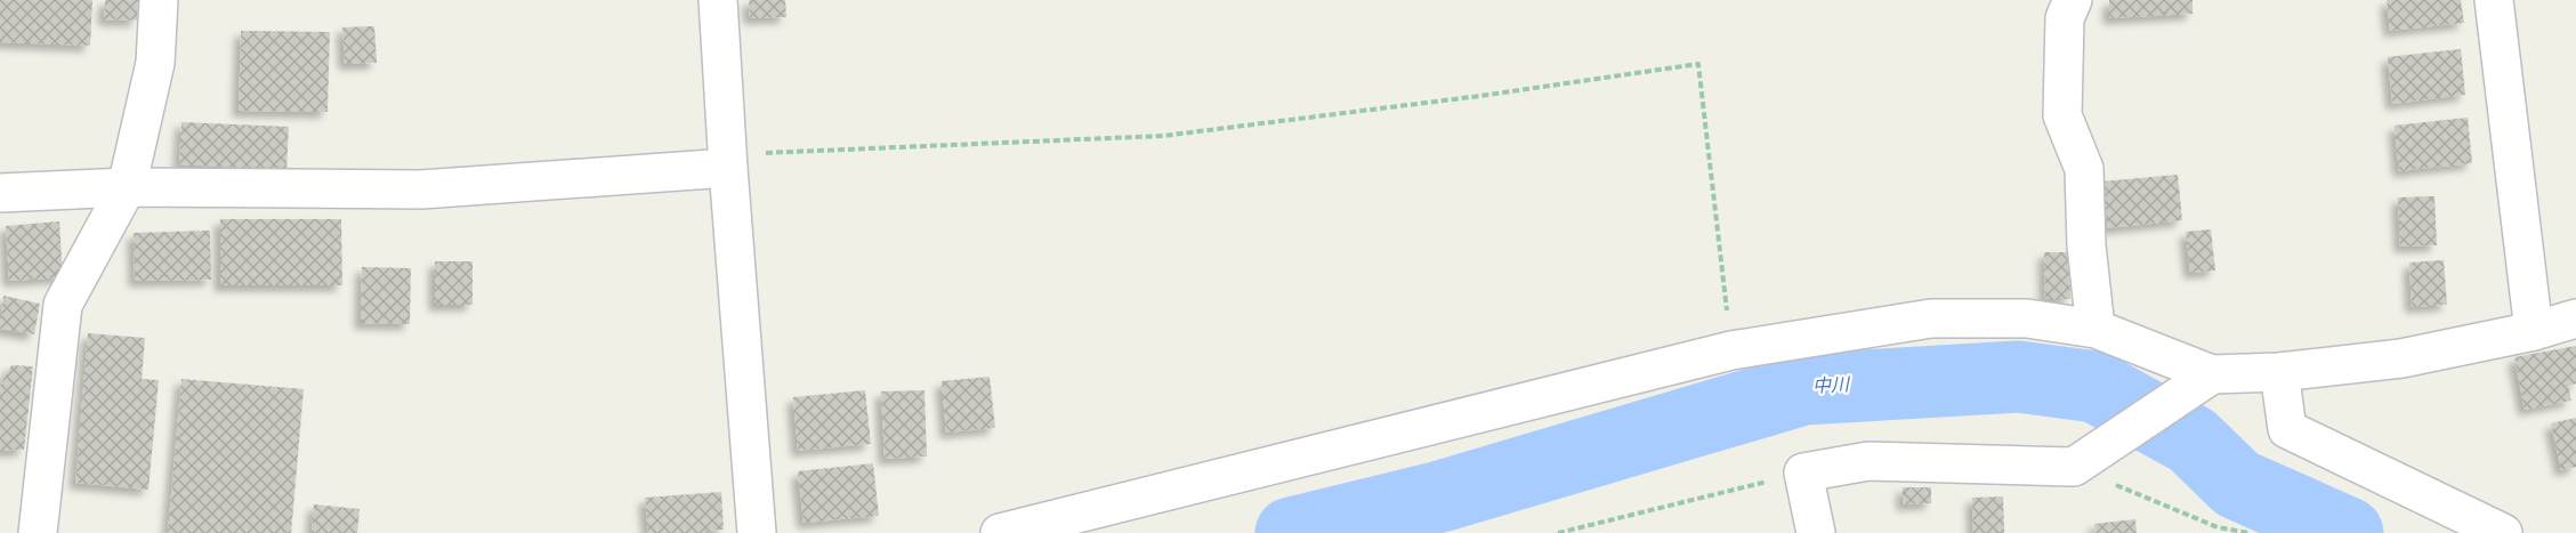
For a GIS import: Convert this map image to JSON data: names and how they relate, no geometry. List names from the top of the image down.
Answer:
{
  "water": ["中川"]
}
